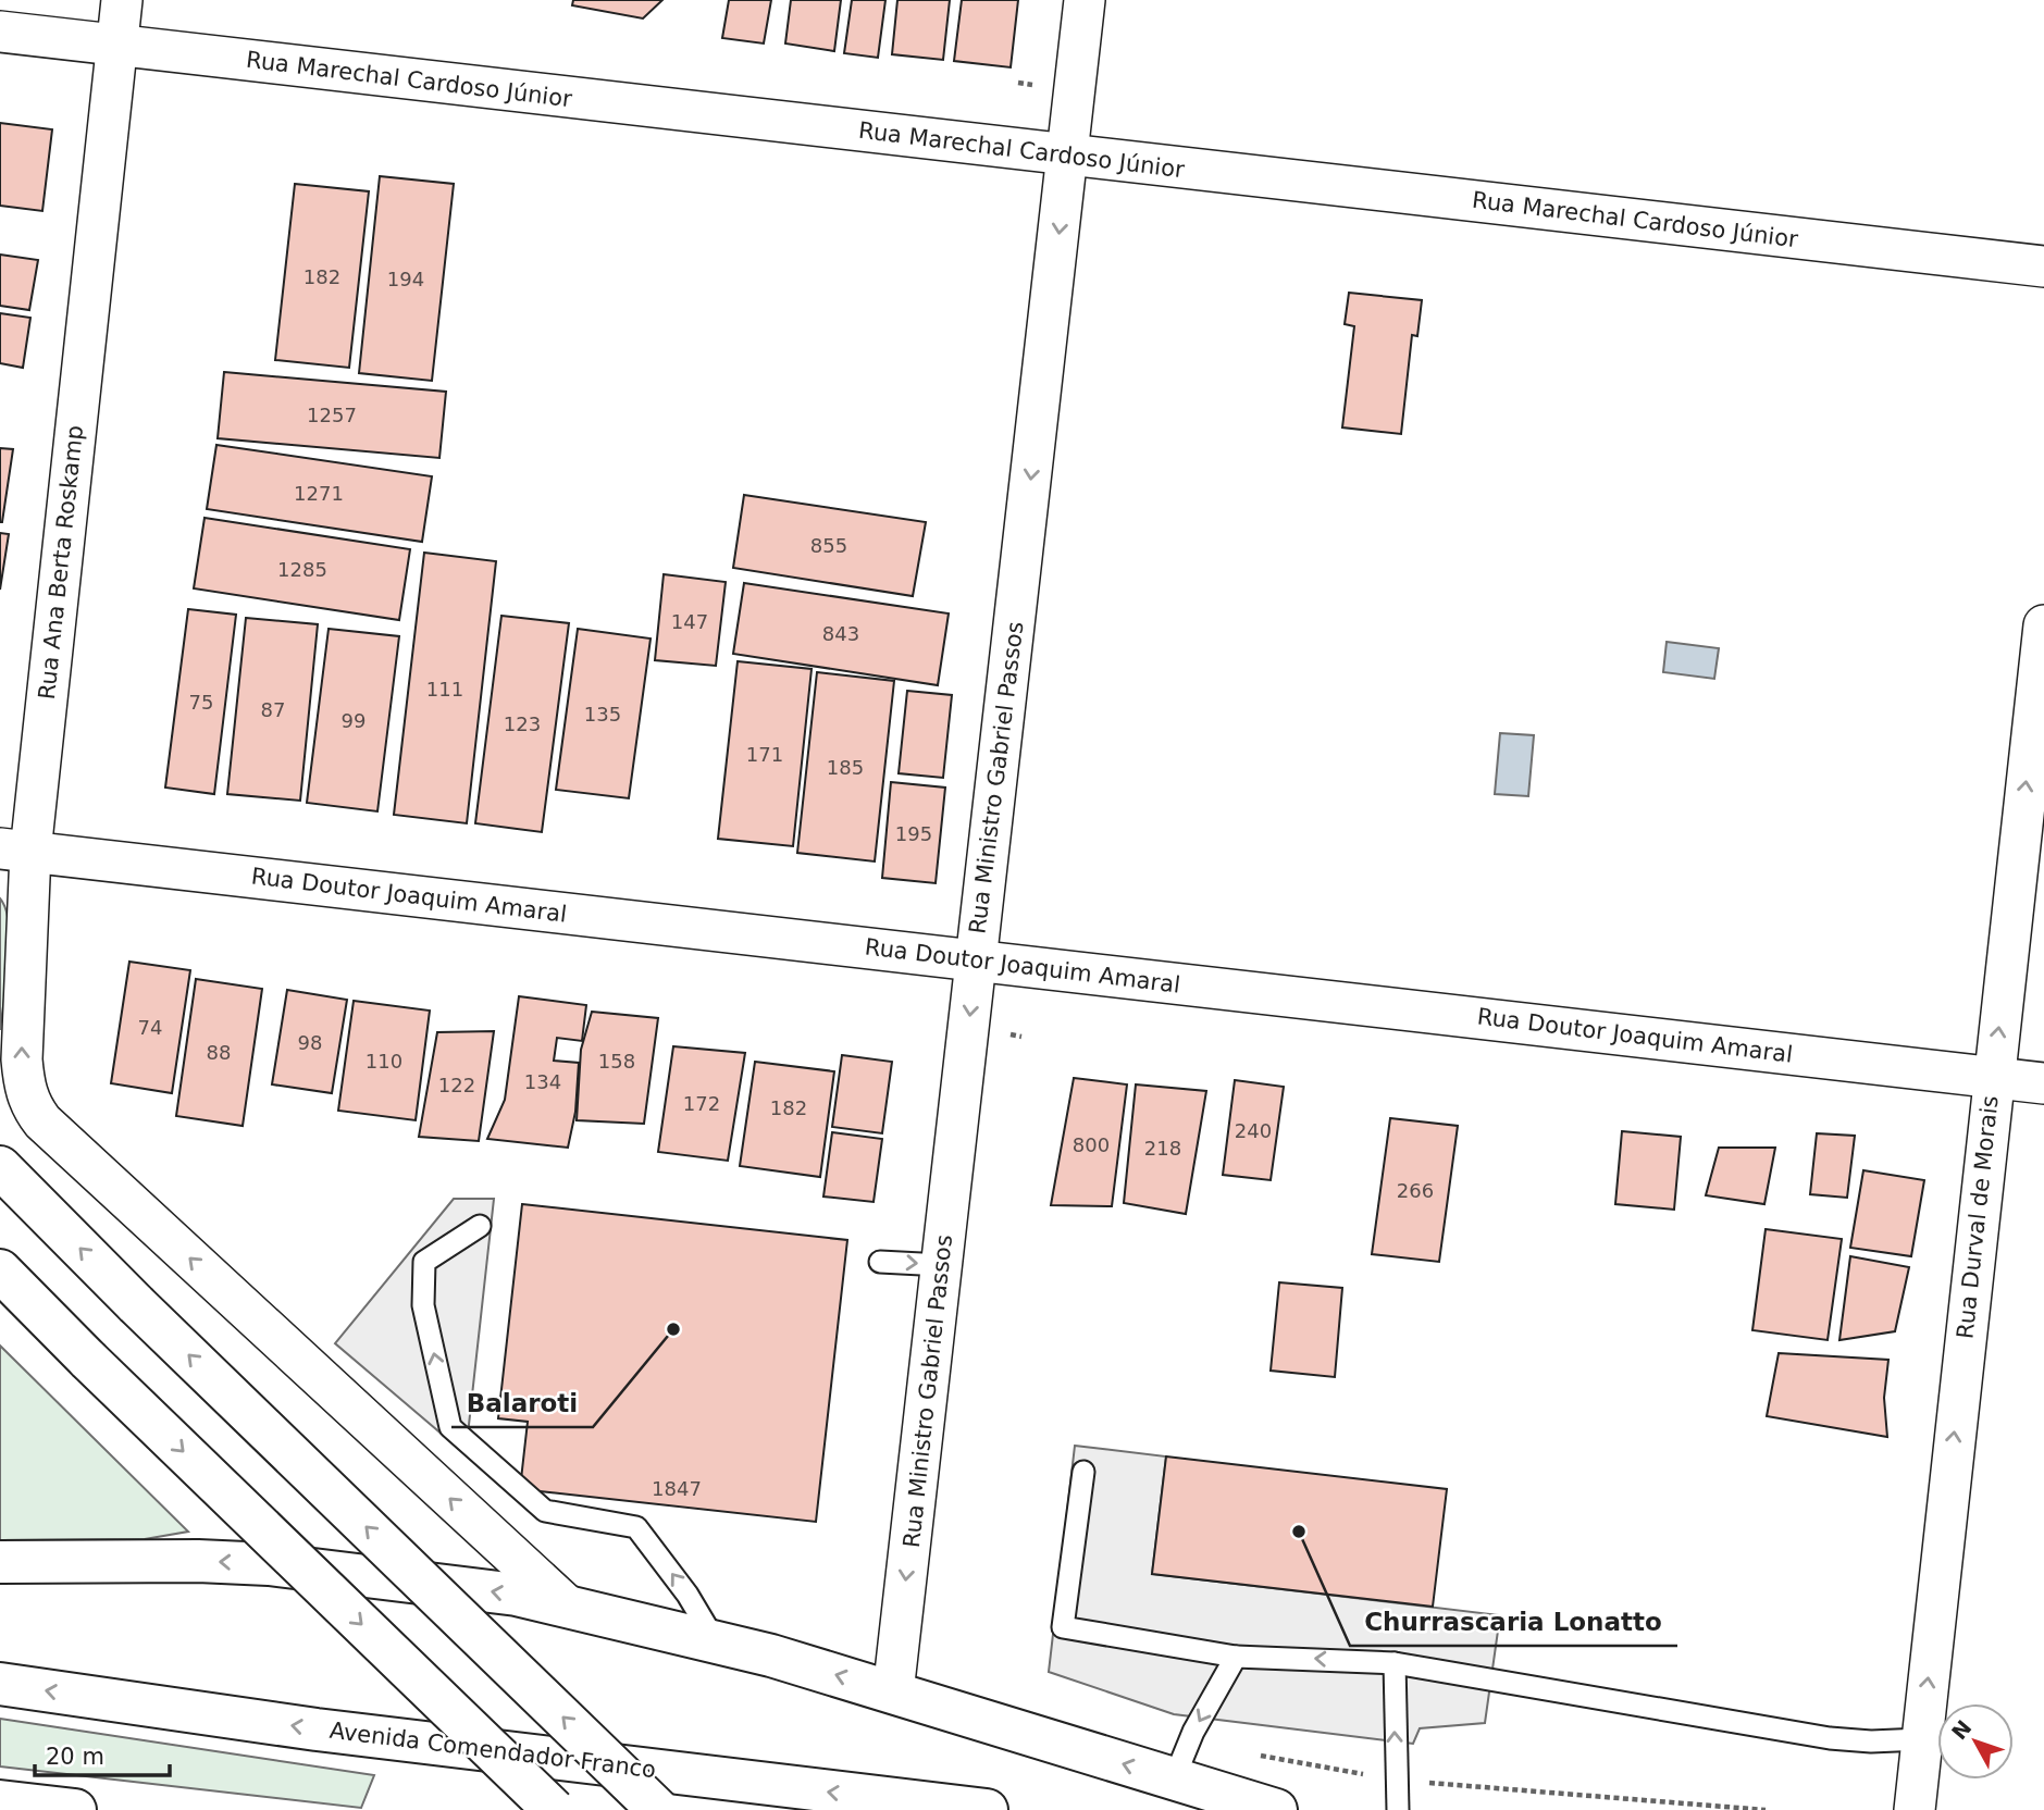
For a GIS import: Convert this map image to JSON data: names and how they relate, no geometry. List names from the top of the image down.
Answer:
{
  "streets": {
    "main road": ["Avenida Comendador Franco"],
    "street": [
      "Rua Marechal Cardoso Júnior",
      "Rua Ana Berta Roskamp",
      "Rua Ministro Gabriel Passos",
      "Rua Doutor Joaquim Amaral",
      "Rua Durval de Morais"
    ]
  },
  "crossings": [
    ["Rua Marechal Cardoso Júnior", "Rua Ana Berta Roskamp"],
    ["Rua Marechal Cardoso Júnior", "Rua Ministro Gabriel Passos"],
    ["Rua Ana Berta Roskamp", "Rua Doutor Joaquim Amaral"],
    ["Rua Ministro Gabriel Passos", "Rua Doutor Joaquim Amaral"],
    ["Rua Doutor Joaquim Amaral", "Rua Durval de Morais"]
  ],
  "one_way": ["Rua Ana Berta Roskamp", "Rua Ministro Gabriel Passos", "Rua Durval de Morais"],
  "places": ["Balaroti", "Churrascaria Lonatto"],
  "house_numbers": [
    "182",
    "194",
    "1257",
    "1271",
    "855",
    "1285",
    "147",
    "843",
    "111",
    "75",
    "87",
    "135",
    "99",
    "123",
    "171",
    "185",
    "195",
    "74",
    "98",
    "88",
    "110",
    "158",
    "134",
    "122",
    "172",
    "182",
    "240",
    "800",
    "218",
    "266",
    "1847"
  ],
  "scale_bar": "20 m",
  "north": "top left"
}
